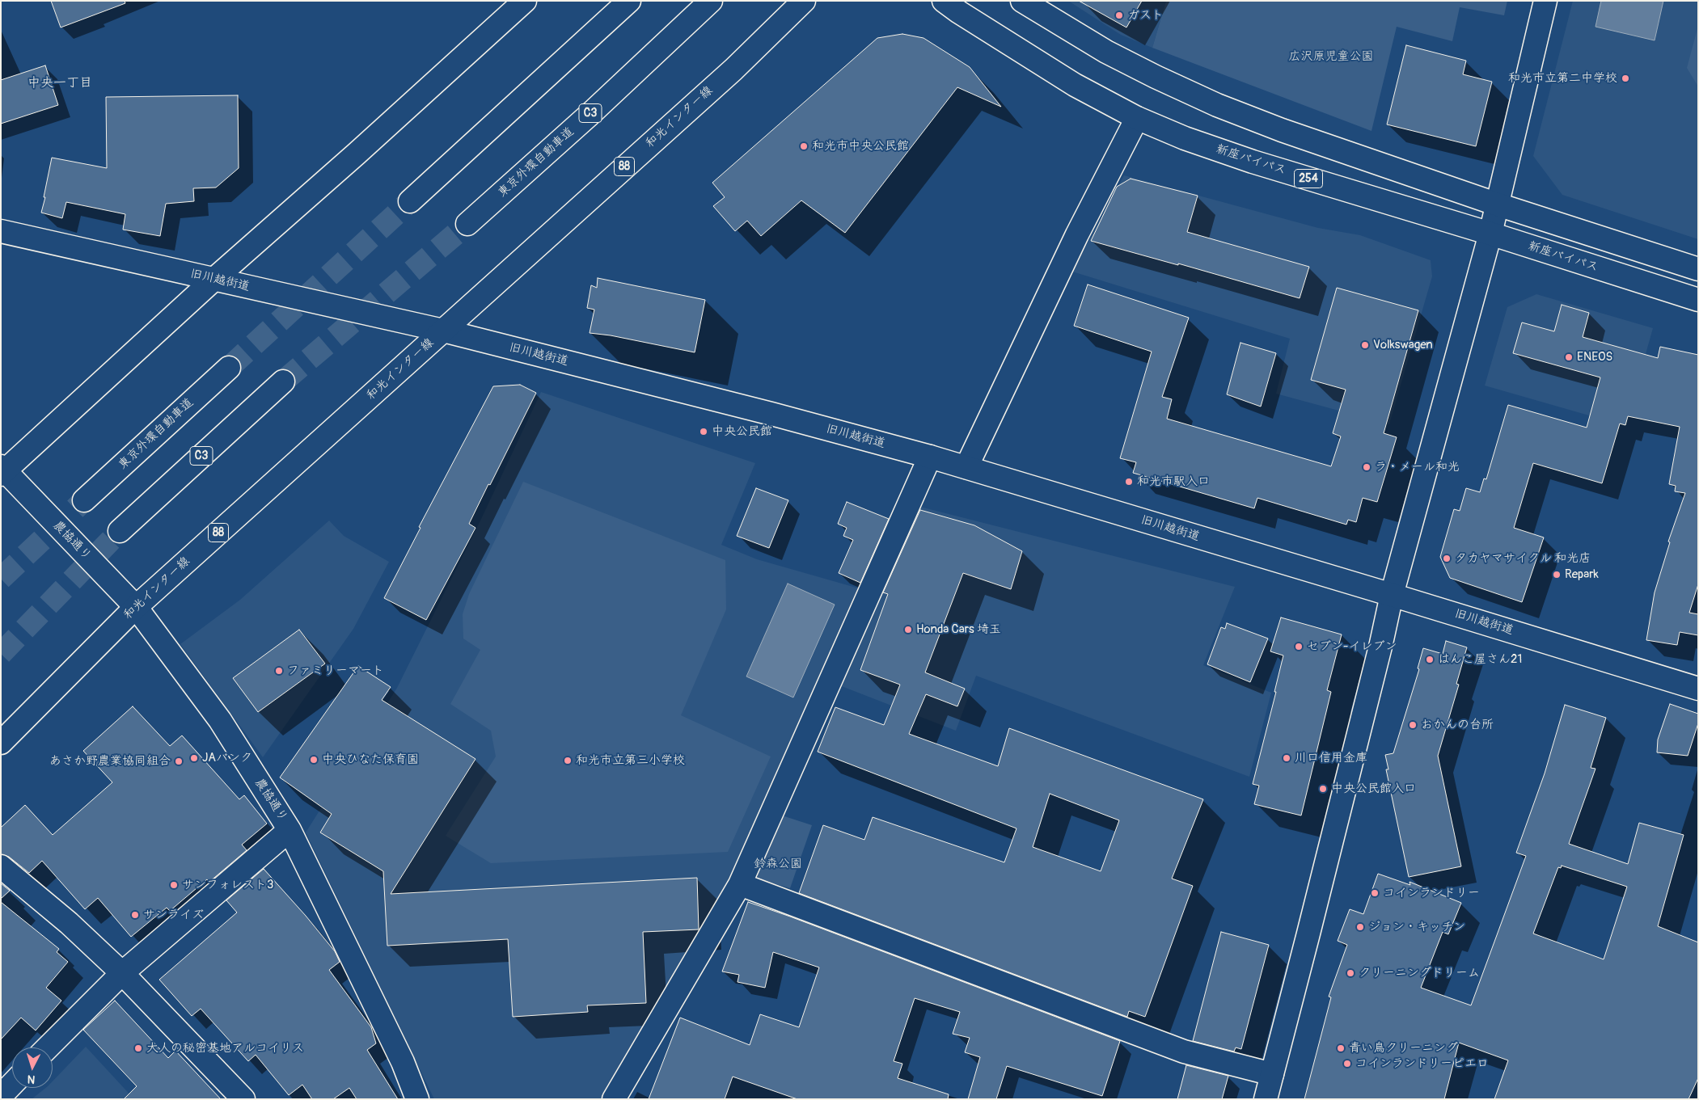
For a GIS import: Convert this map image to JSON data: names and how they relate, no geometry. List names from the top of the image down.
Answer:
{
  "streets": {
    "main road": [
      "C3",
      "和光インター線",
      "新座バイパス",
      "東京外環自動車道",
      "88",
      "254",
      "旧川越街道",
      "農協通り"
    ]
  },
  "crossings": [
    ["和光インター線", "旧川越街道"],
    ["和光インター線", "農協通り"]
  ],
  "districts": ["中央一丁目"],
  "parks": ["広沢原児童公園", "鈴森公園"],
  "places": [
    "ガスト",
    "和光市立第二中学校",
    "和光市中央公民館",
    "Volkswagen",
    "ENEOS",
    "中央公民館",
    "ラ・メール和光",
    "和光市駅入口",
    "タカヤマサイクル 和光店",
    "Repark",
    "Honda Cars 埼玉",
    "セブン-イレブン",
    "はんこ屋さん21",
    "ファミリーマート",
    "おかんの台所",
    "JAバンク",
    "川口信用金庫",
    "中央ひなた保育園",
    "和光市立第三小学校",
    "あさか野農業協同組合",
    "中央公民館入口",
    "サンフォレスト3",
    "コインランドリー",
    "サンライズ",
    "ジョン・キッチン",
    "クリーニングドリーム",
    "大人の秘密基地アルコイリス",
    "青い鳥クリーニング",
    "コインランドリーピエロ"
  ],
  "north": "bottom"
}
